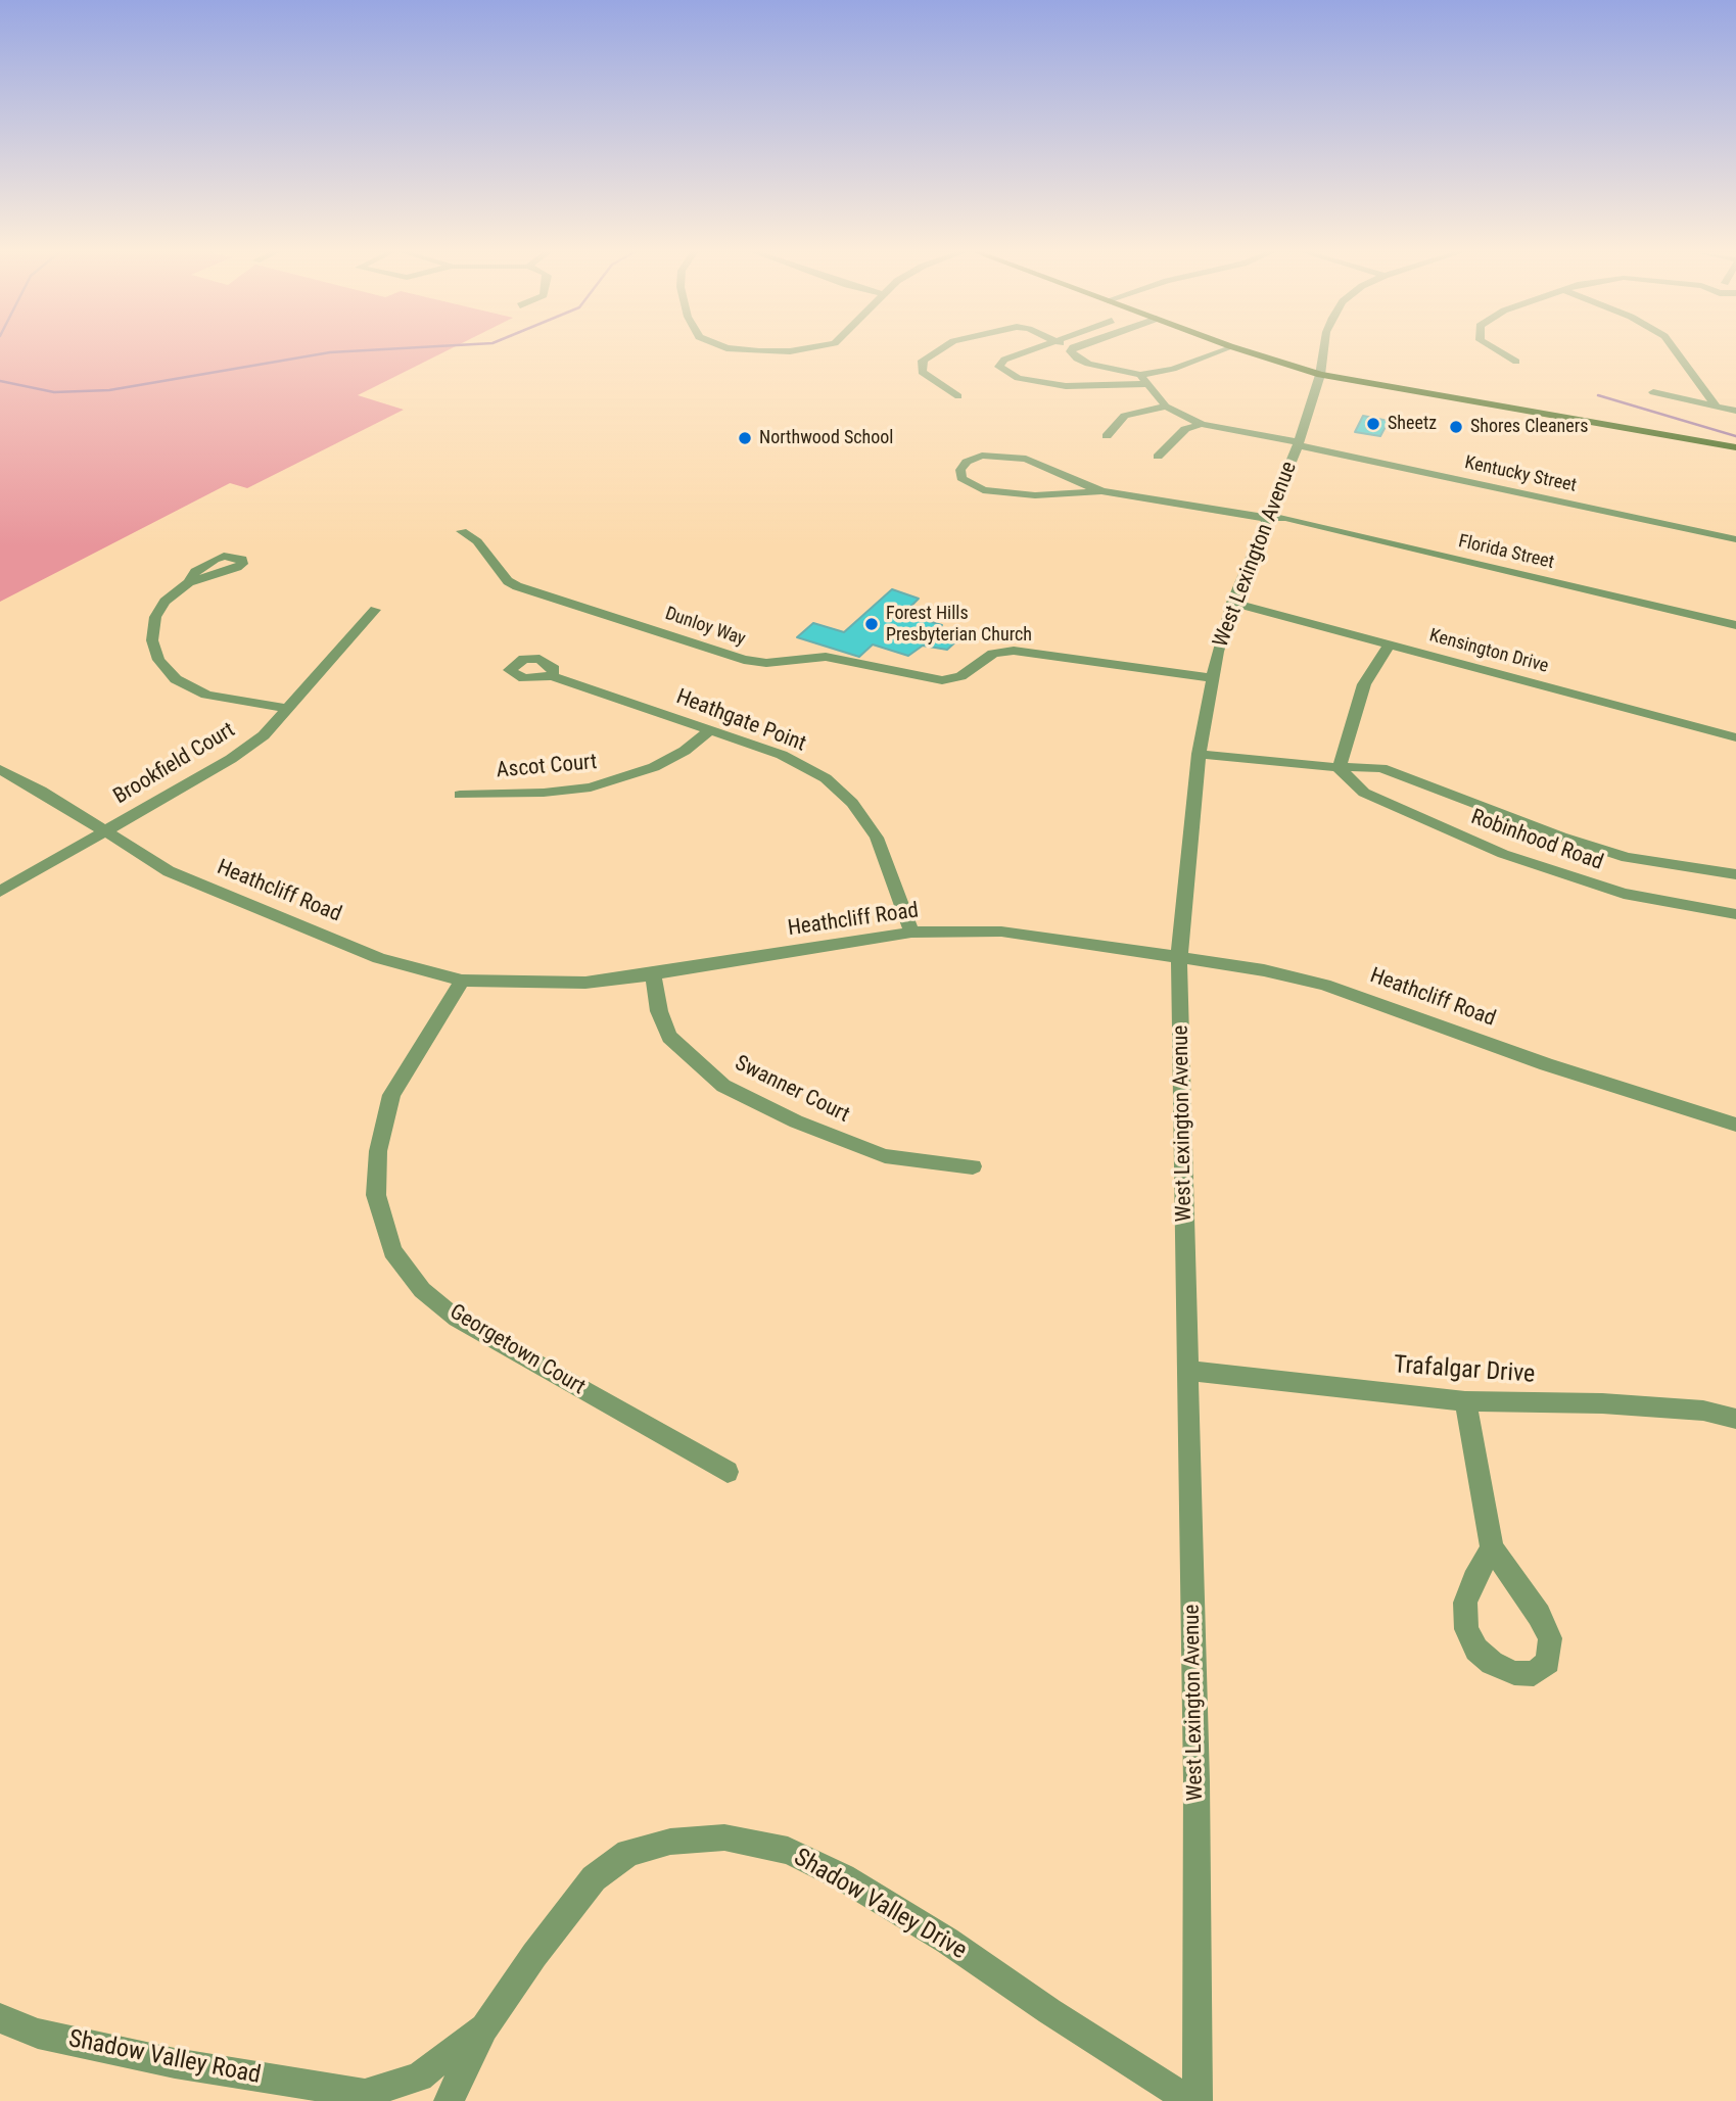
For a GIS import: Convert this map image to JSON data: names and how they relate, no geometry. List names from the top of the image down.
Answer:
{
  "streets": {
    "street": [
      "Kentucky Street",
      "Florida Street",
      "West Lexington Avenue",
      "Dunloy Way",
      "Kensington Drive",
      "Heathgate Point",
      "Brookfield Court",
      "Ascot Court",
      "Robinhood Road",
      "Heathcliff Road",
      "Swanner Court",
      "Georgetown Court",
      "Trafalgar Drive",
      "Shadow Valley Drive",
      "Shadow Valley Road"
    ]
  },
  "crossings": [
    ["Kentucky Street", "West Lexington Avenue"],
    ["Florida Street", "West Lexington Avenue"],
    ["West Lexington Avenue", "Dunloy Way"],
    ["West Lexington Avenue", "Kensington Drive"],
    ["West Lexington Avenue", "Robinhood Road"],
    ["West Lexington Avenue", "Heathcliff Road"],
    ["West Lexington Avenue", "Trafalgar Drive"],
    ["Heathgate Point", "Ascot Court"],
    ["Heathgate Point", "Heathcliff Road"],
    ["Brookfield Court", "Heathcliff Road"],
    ["Heathcliff Road", "Swanner Court"],
    ["Heathcliff Road", "Georgetown Court"],
    ["Shadow Valley Drive", "Shadow Valley Road"]
  ],
  "places": [
    "Sheetz",
    "Shores Cleaners",
    "Northwood School",
    "Forest Hills Presbyterian Church"
  ]
}
